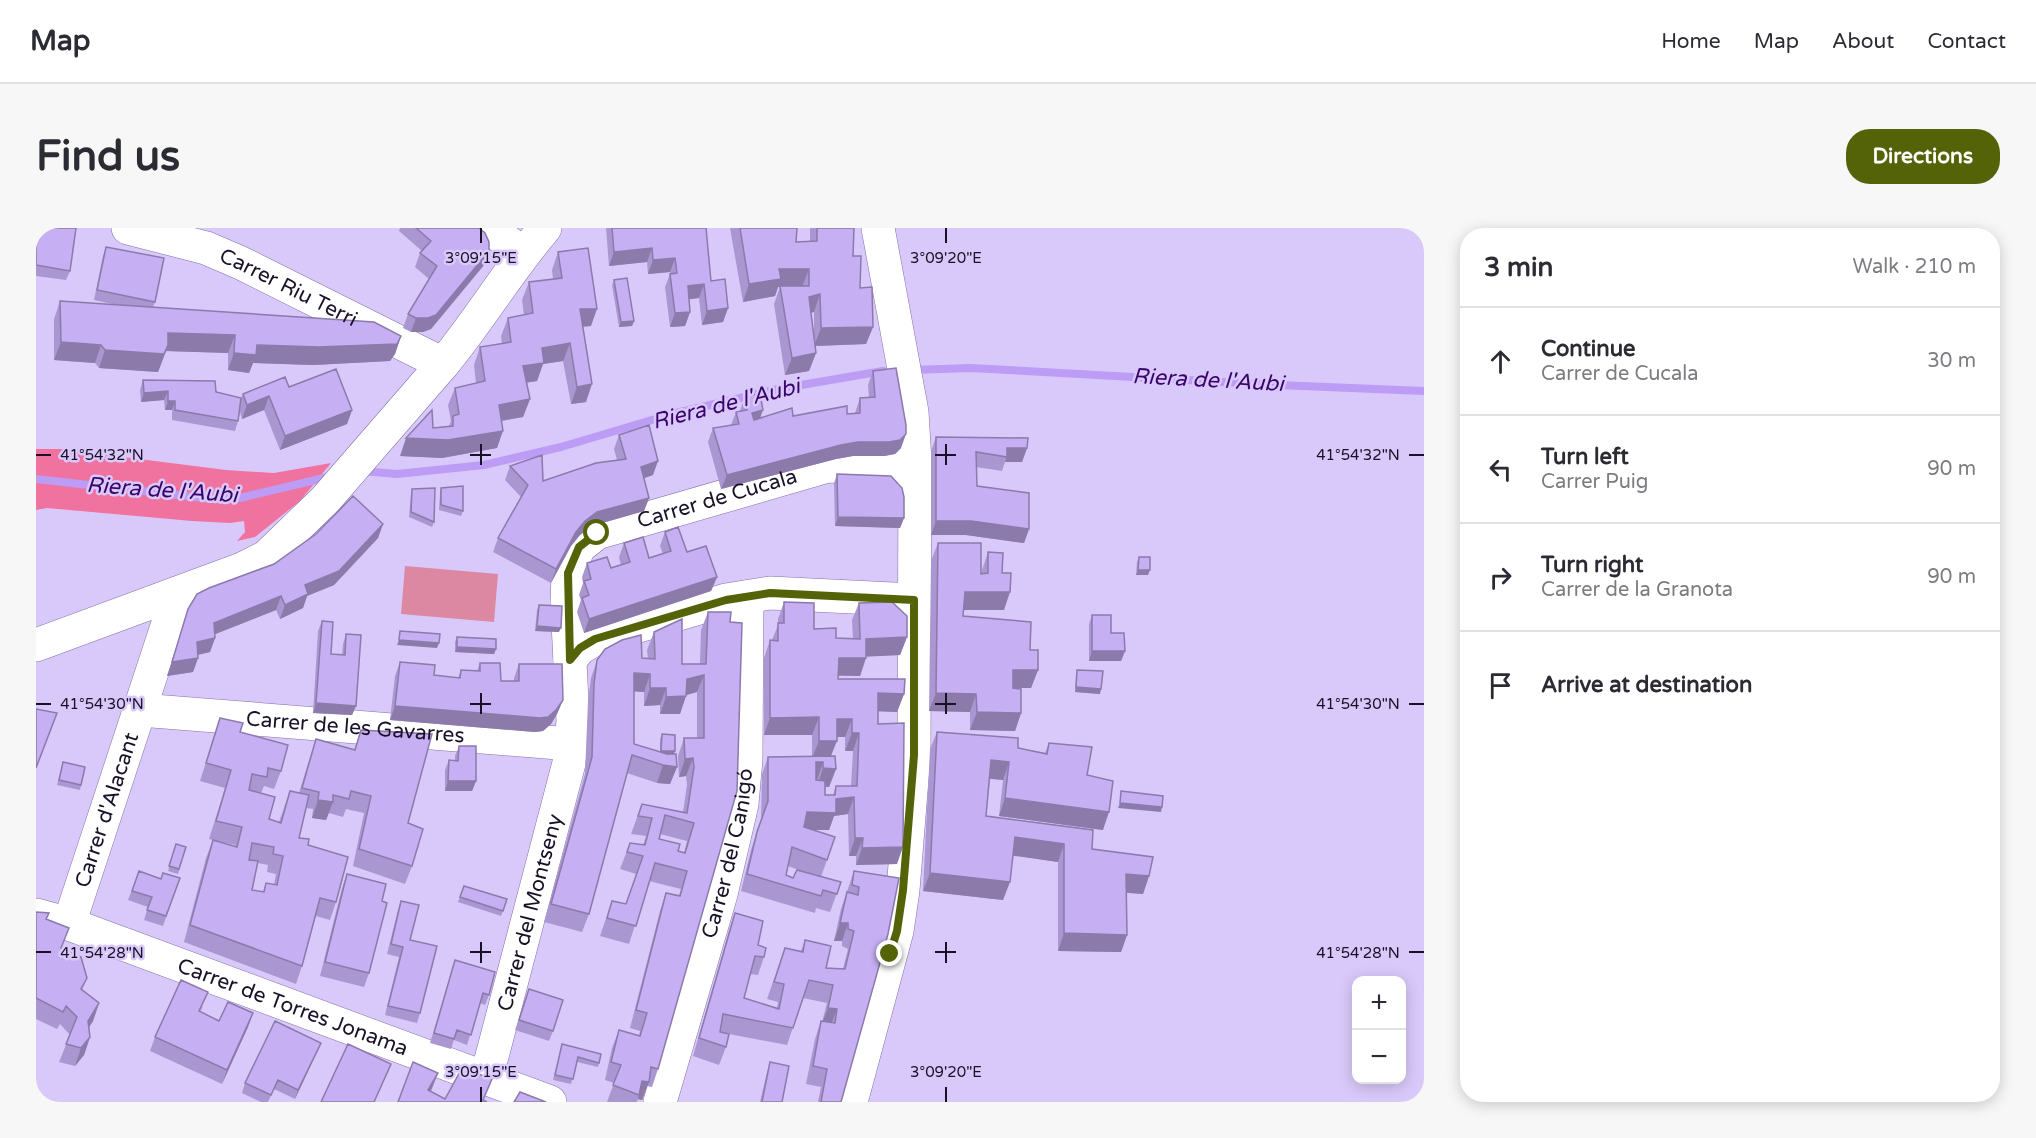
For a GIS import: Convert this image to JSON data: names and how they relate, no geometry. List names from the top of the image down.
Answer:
{
  "streets": {
    "street": [
      "Carrer Riu Terri",
      "Carrer de Cucala",
      "Carrer de les Gavarres",
      "Carrer d'Alacant",
      "Carrer del Canigó",
      "Carrer del Montseny",
      "Carrer de Torres Jonama"
    ]
  },
  "crossings": [
    ["Carrer de Cucala", "Carrer de les Gavarres"],
    ["Carrer de Cucala", "Carrer del Montseny"],
    ["Carrer de les Gavarres", "Carrer d'Alacant"],
    ["Carrer de les Gavarres", "Carrer del Montseny"],
    ["Carrer d'Alacant", "Carrer de Torres Jonama"],
    ["Carrer del Montseny", "Carrer de Torres Jonama"]
  ],
  "water": ["Riera de l'Aubi"],
  "page": {
    "header": "Map",
    "nav": [
      "Home",
      "Map",
      "About",
      "Contact"
    ],
    "buttons": "Directions",
    "title": "Find us",
    "heading": ["3 min", "Walk · 210 m"],
    "list": [
      ["Continue", "Carrer de Cucala", "30 m"],
      ["Turn left", "Carrer Puig", "90 m"],
      ["Turn right", "Carrer de la Granota", "90 m"],
      "Arrive at destination"
    ],
    "map_buttons": ["+", "−"]
  },
  "coordinates": [
    "3°09'15\"E",
    "3°09'20\"E",
    "41°54'32\"N",
    "41°54'30\"N",
    "41°54'28\"N"
  ]
}
